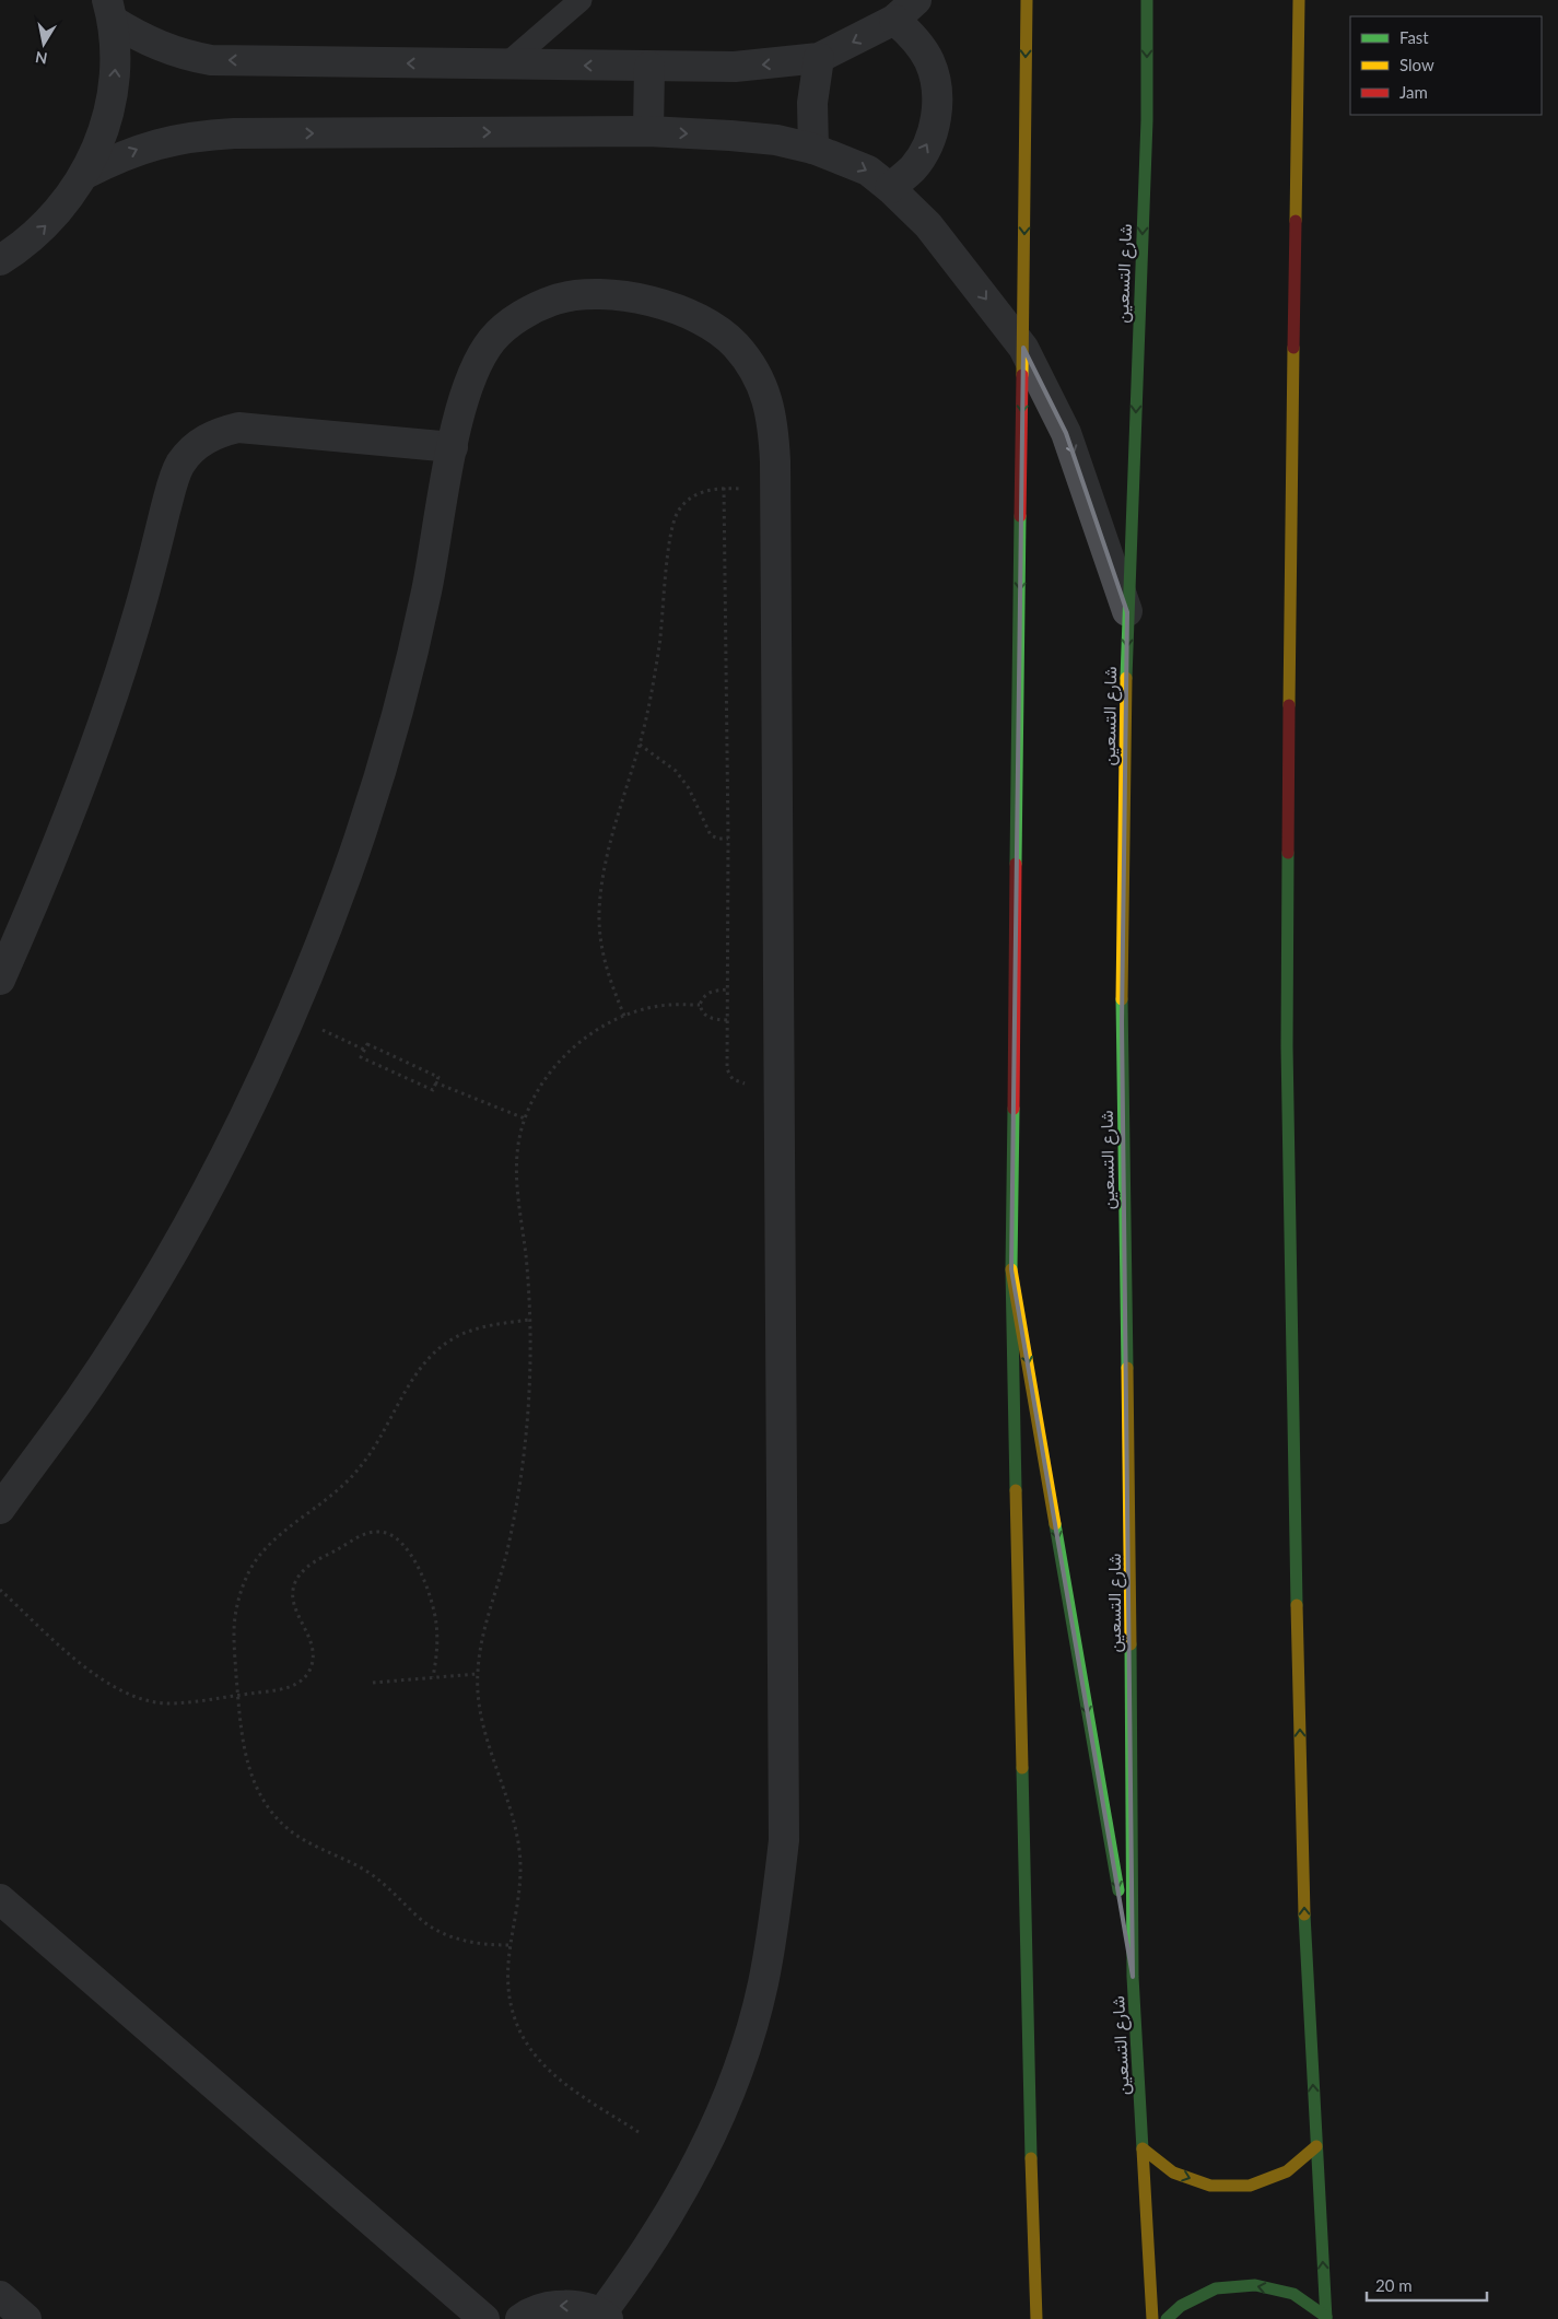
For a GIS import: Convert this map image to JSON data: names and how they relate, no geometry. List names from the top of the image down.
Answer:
{
  "streets": {
    "main road": ["شارع التسعين"]
  },
  "legend": ["Fast", "Slow", "Jam"],
  "scale_bar": "20 m",
  "north": "bottom"
}
